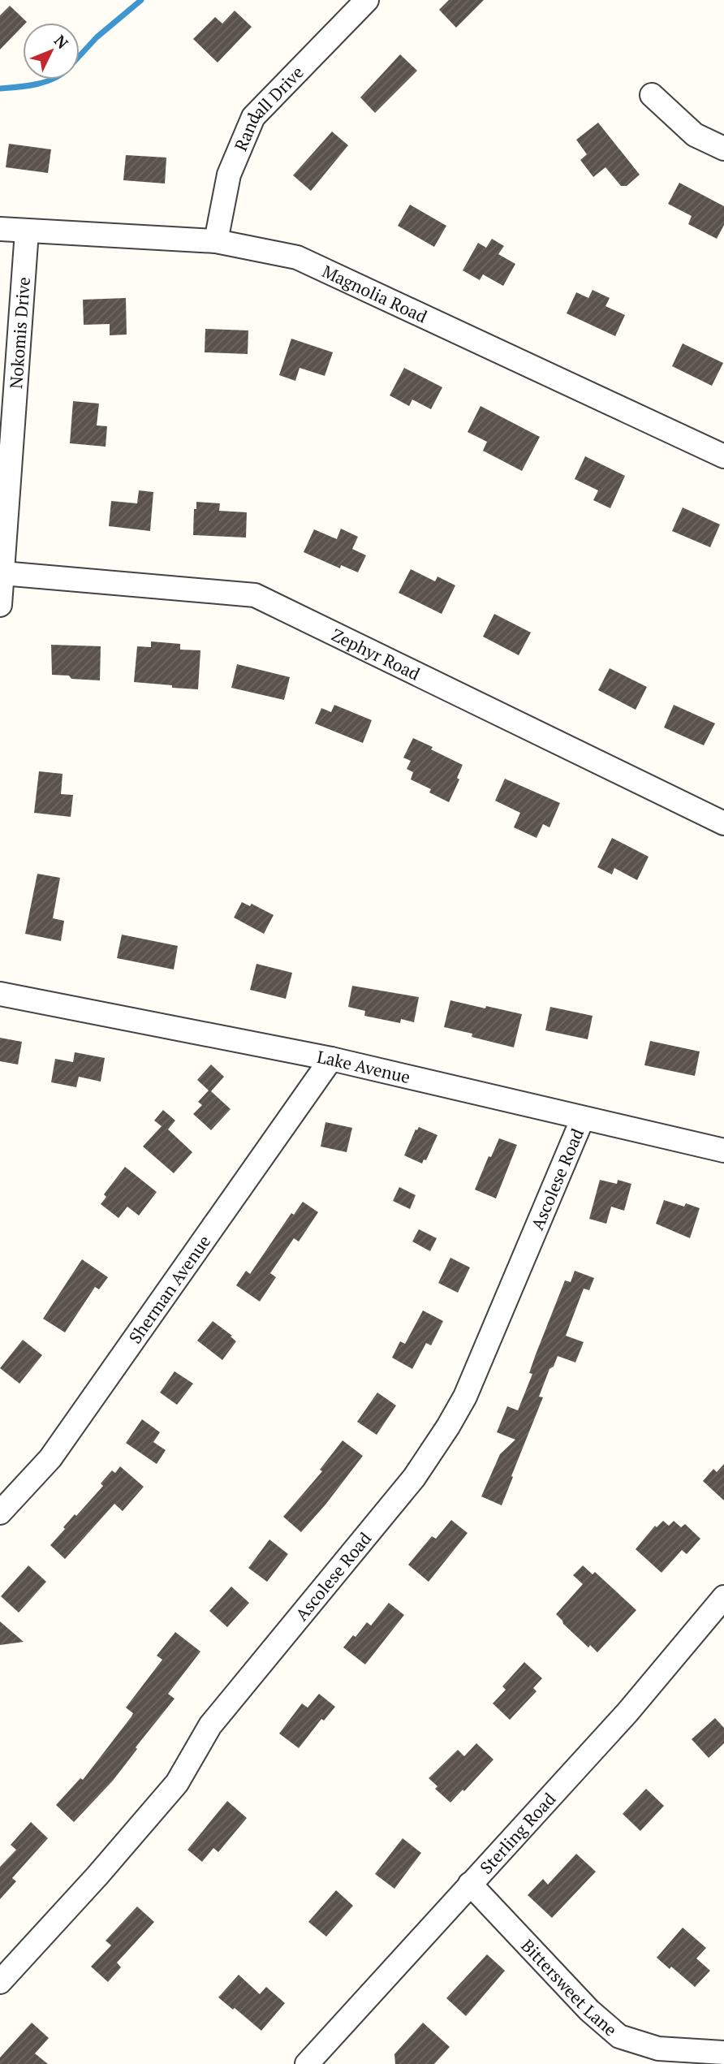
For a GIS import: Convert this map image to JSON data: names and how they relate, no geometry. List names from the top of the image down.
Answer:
{
  "streets": {
    "street": [
      "Randall Drive",
      "Magnolia Road",
      "Nokomis Drive",
      "Zephyr Road",
      "Lake Avenue",
      "Ascolese Road",
      "Sherman Avenue",
      "Sterling Road",
      "Bittersweet Lane"
    ]
  },
  "crossings": [
    ["Randall Drive", "Magnolia Road"],
    ["Magnolia Road", "Nokomis Drive"],
    ["Nokomis Drive", "Zephyr Road"],
    ["Lake Avenue", "Ascolese Road"],
    ["Lake Avenue", "Sherman Avenue"],
    ["Sterling Road", "Bittersweet Lane"]
  ],
  "north": "top right"
}
